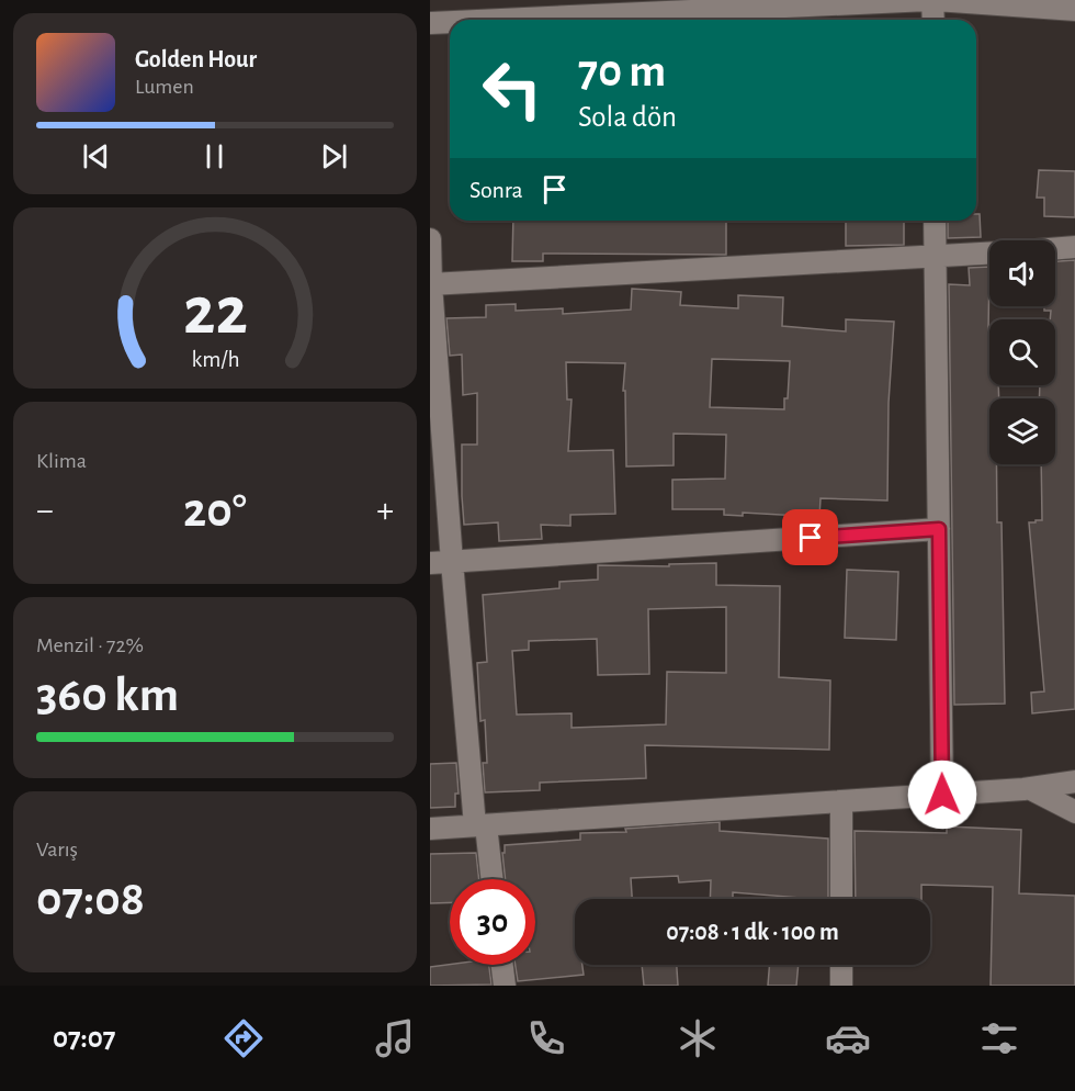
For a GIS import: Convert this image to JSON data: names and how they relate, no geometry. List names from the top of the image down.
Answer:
{
  "page": {
    "turn": ["70 m", "Sola dön"],
    "song": ["Golden Hour", "Lumen"],
    "then": "Sonra",
    "tile": [
      "Klima",
      ["Menzil · 72%", "360 km"],
      ["Varış", "07:08"]
    ],
    "heat": ["−", "20°", "+"],
    "limit": "30",
    "trip": "07:08 · 1 dk · 100 m",
    "tabs": "07:07",
    "gauge": ["22", "km/h"]
  }
}
